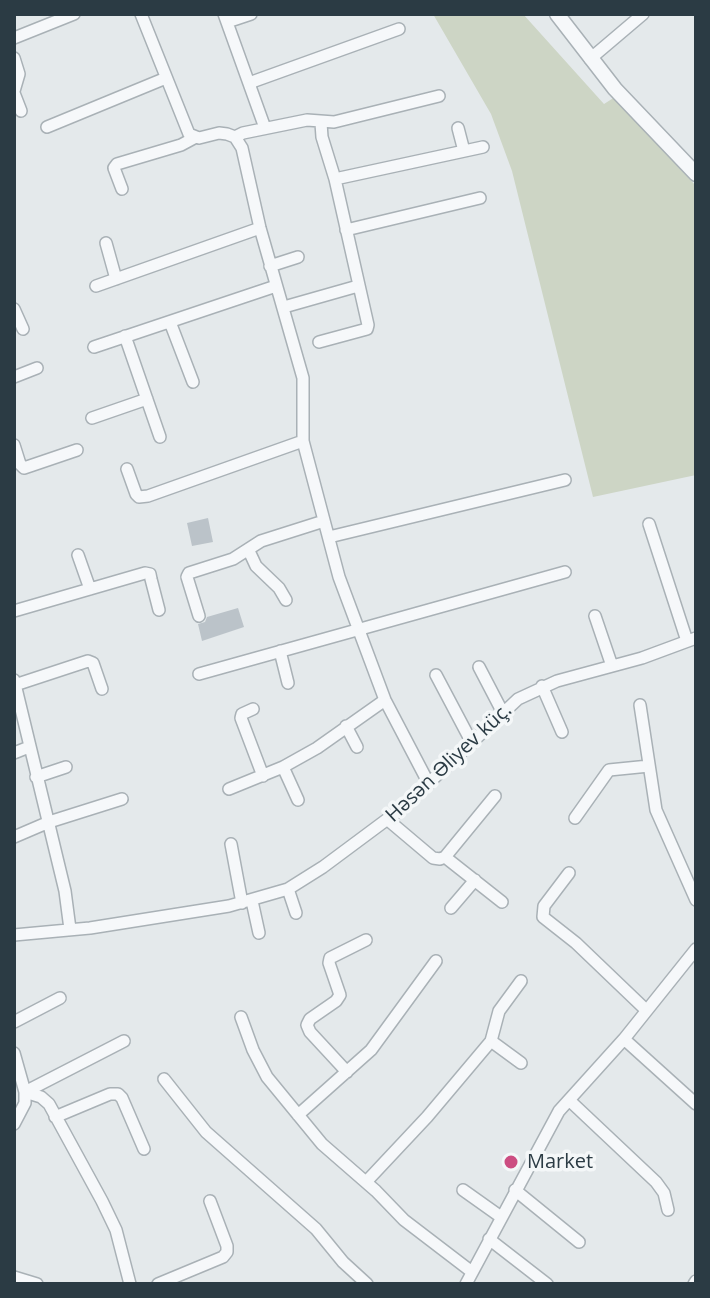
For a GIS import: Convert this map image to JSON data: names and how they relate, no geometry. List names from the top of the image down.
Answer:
{
  "streets": {
    "street": ["Həsən Əliyev küç."]
  },
  "places": ["Market"]
}
